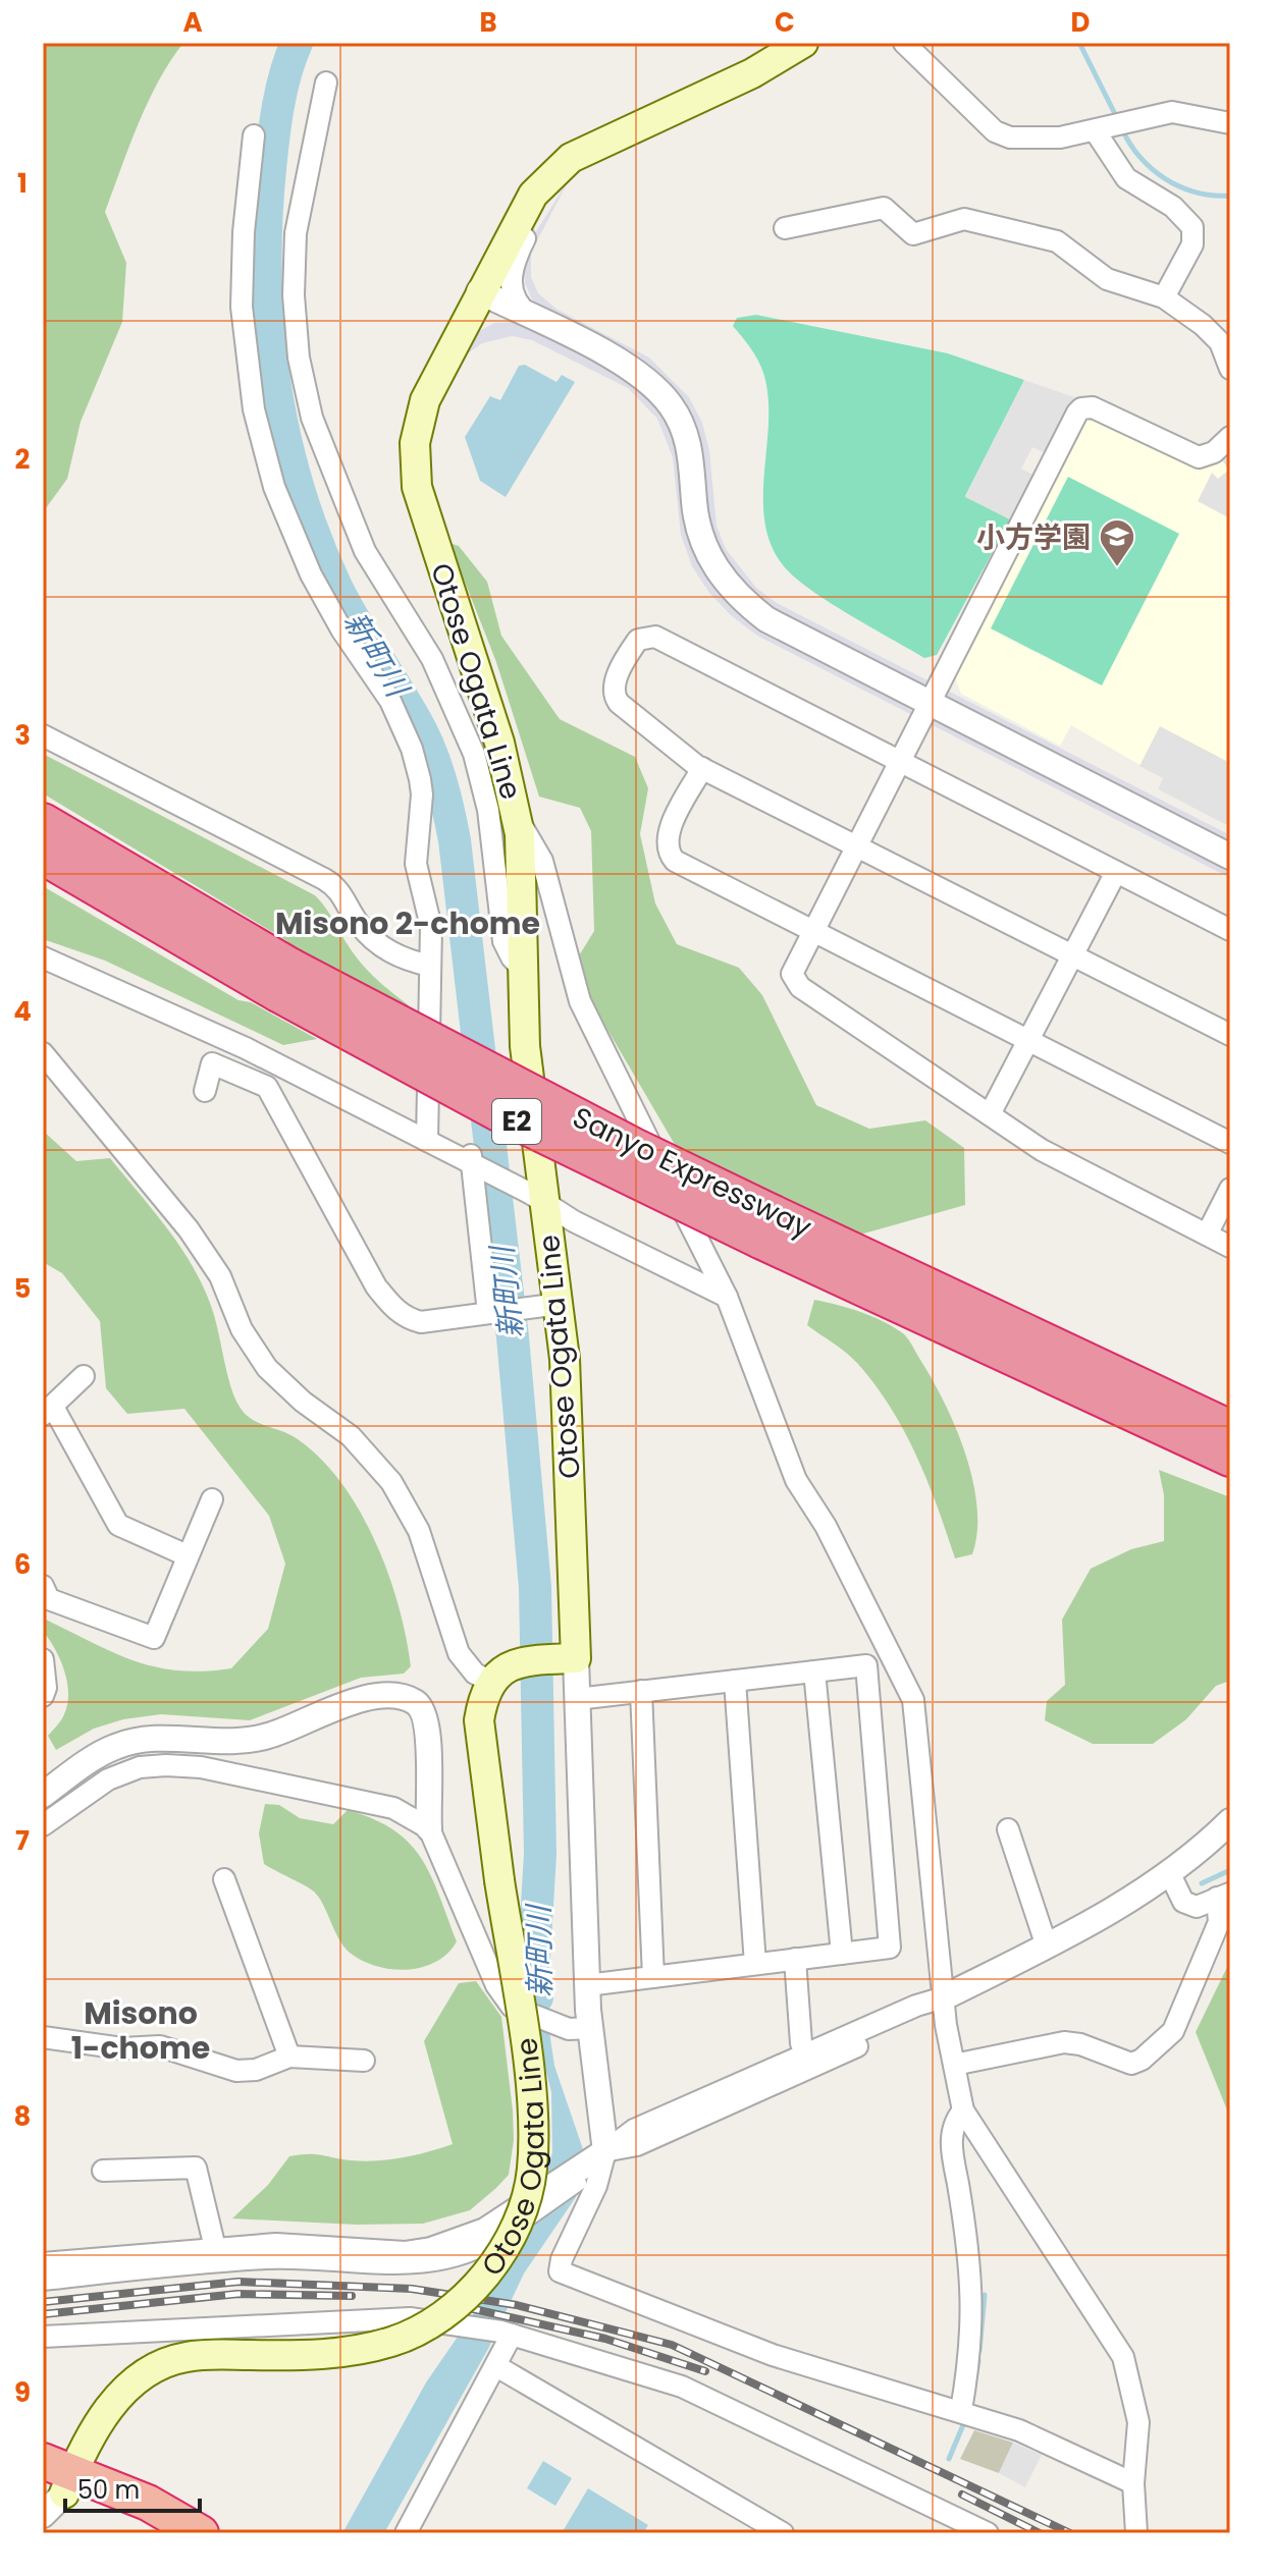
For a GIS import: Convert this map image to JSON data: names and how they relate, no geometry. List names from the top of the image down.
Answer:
{
  "streets": {
    "highway": ["E2", "Sanyo Expressway"],
    "main road": ["Otose Ogata Line"]
  },
  "crossings": [
    ["E2", "Sanyo Expressway"]
  ],
  "districts": ["Misono 2-chome", "Misono 1-chome"],
  "water": ["新町川"],
  "places": {
    "school or university": ["小方学園"]
  },
  "scale_bar": "50 m",
  "grid": {
    "columns": [
      "A",
      "B",
      "C",
      "D"
    ],
    "rows": [
      "1",
      "2",
      "3",
      "4",
      "5",
      "6",
      "7",
      "8",
      "9"
    ]
  }
}
